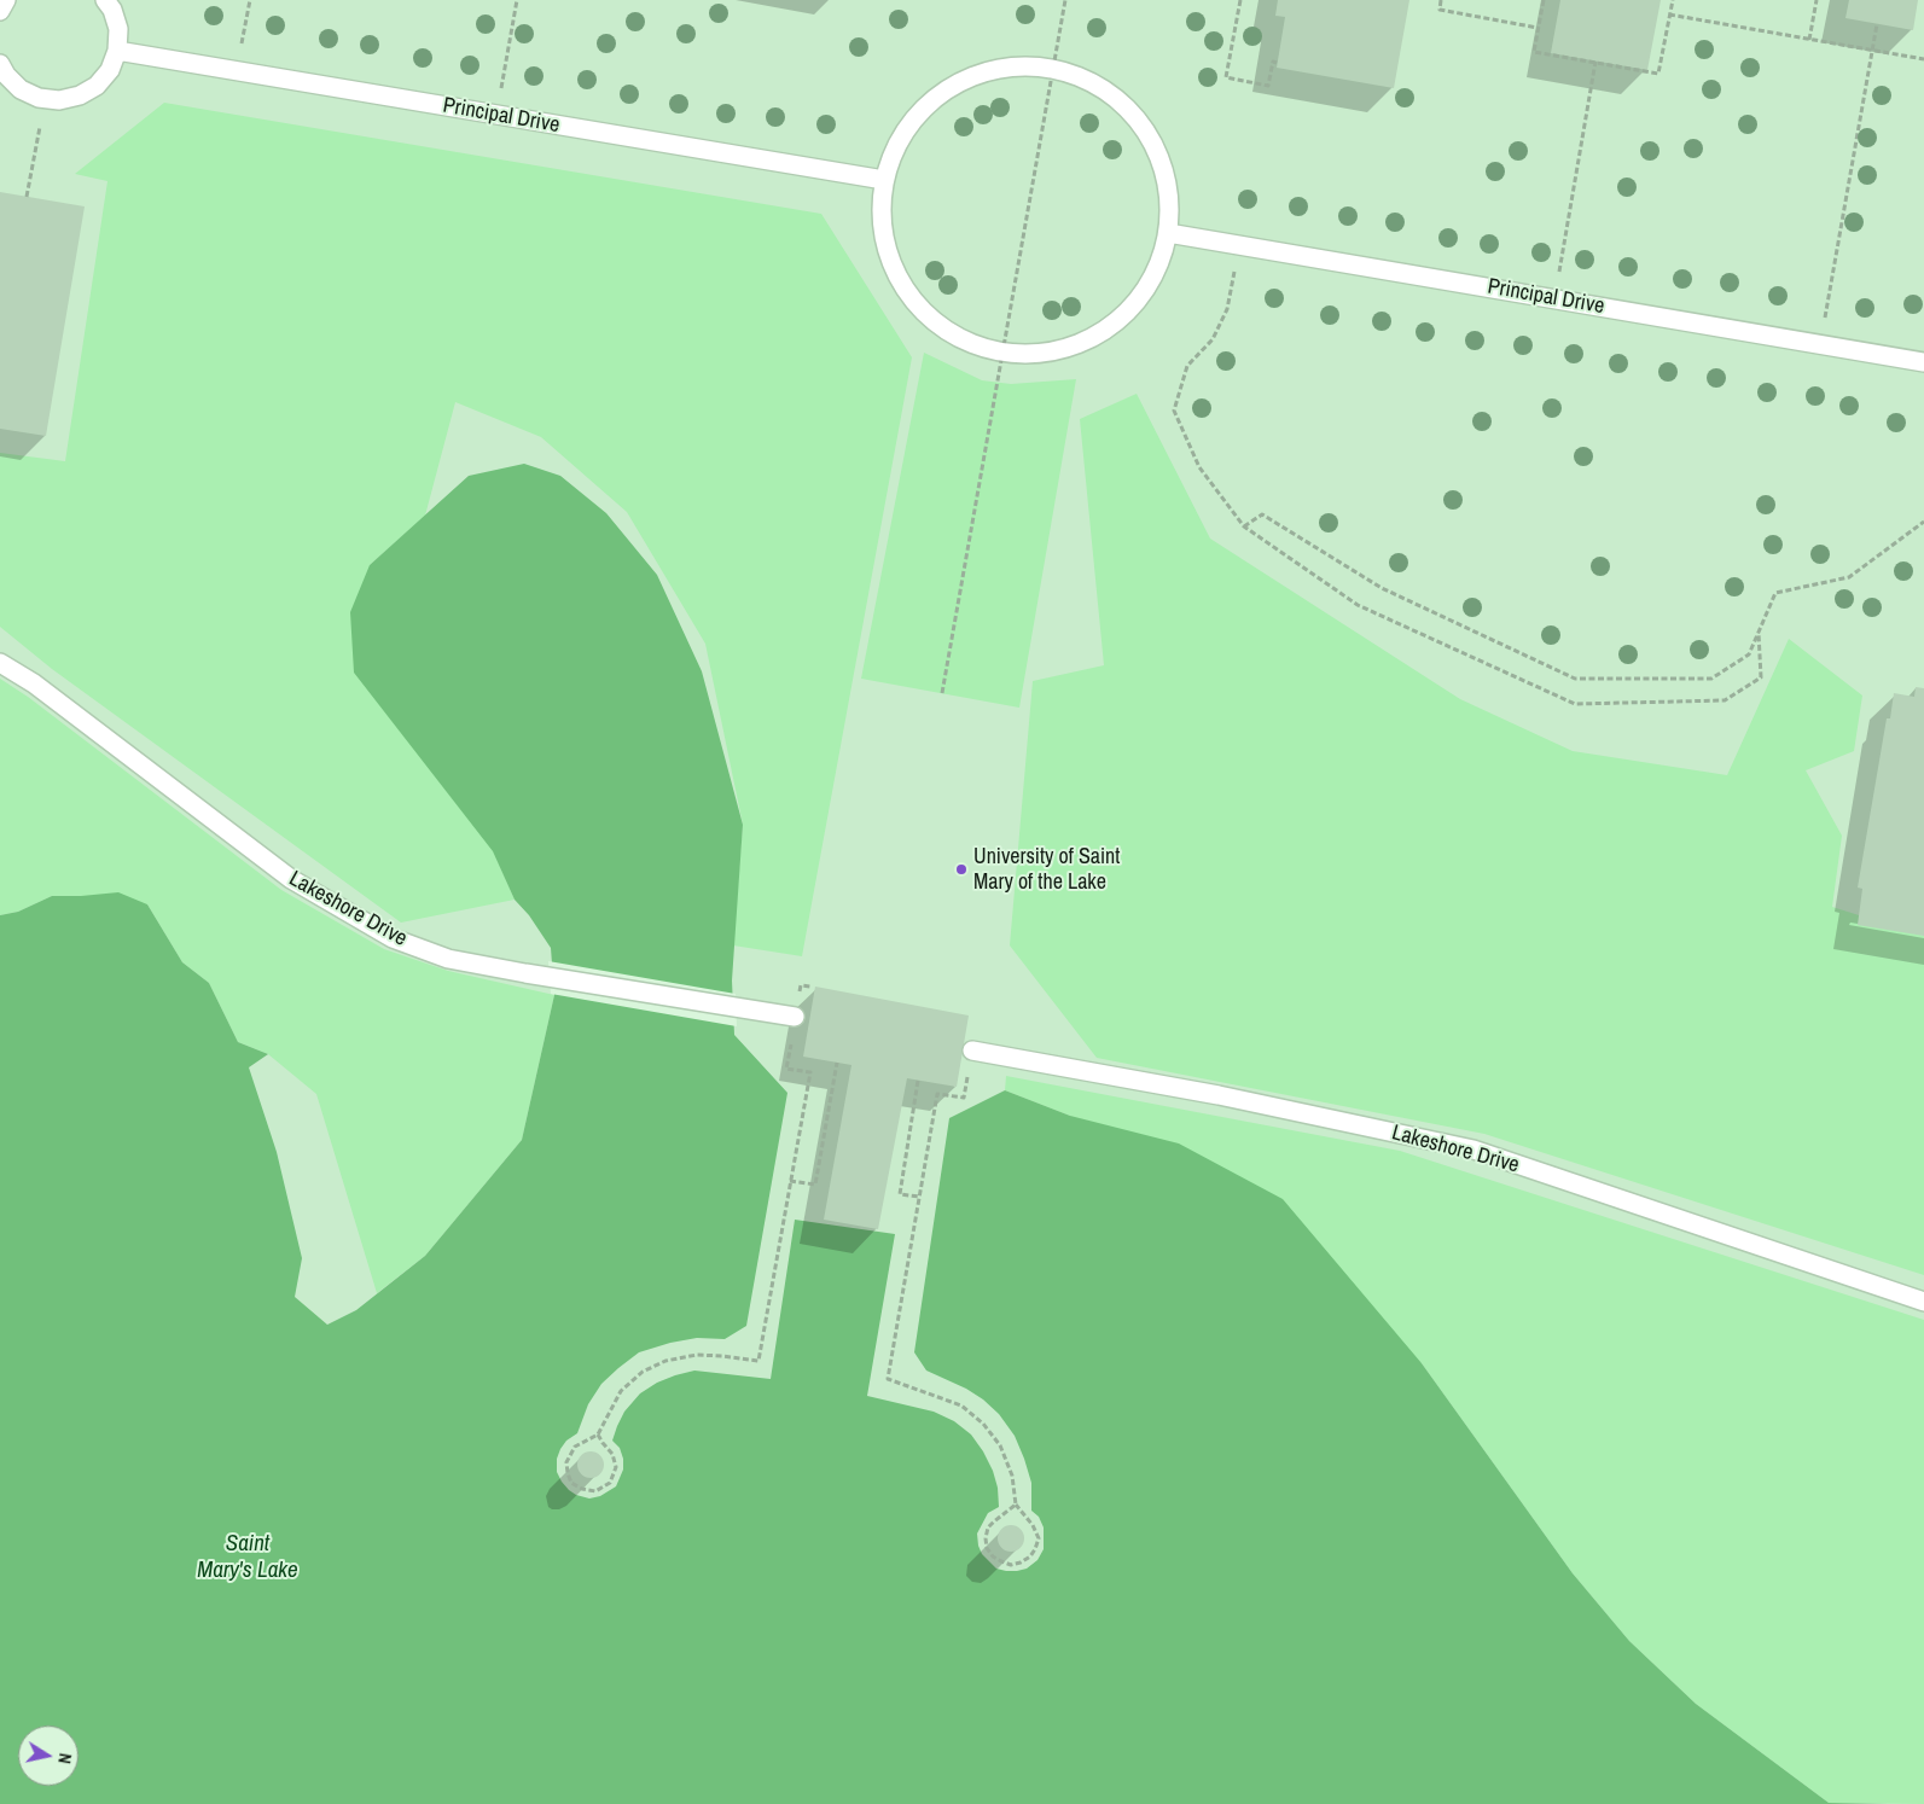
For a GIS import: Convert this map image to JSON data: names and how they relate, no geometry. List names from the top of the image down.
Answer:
{
  "streets": {
    "lane": ["Principal Drive", "Lakeshore Drive"]
  },
  "water": ["Saint Mary's Lake"],
  "places": ["University of Saint Mary of the Lake"],
  "north": "right"
}
